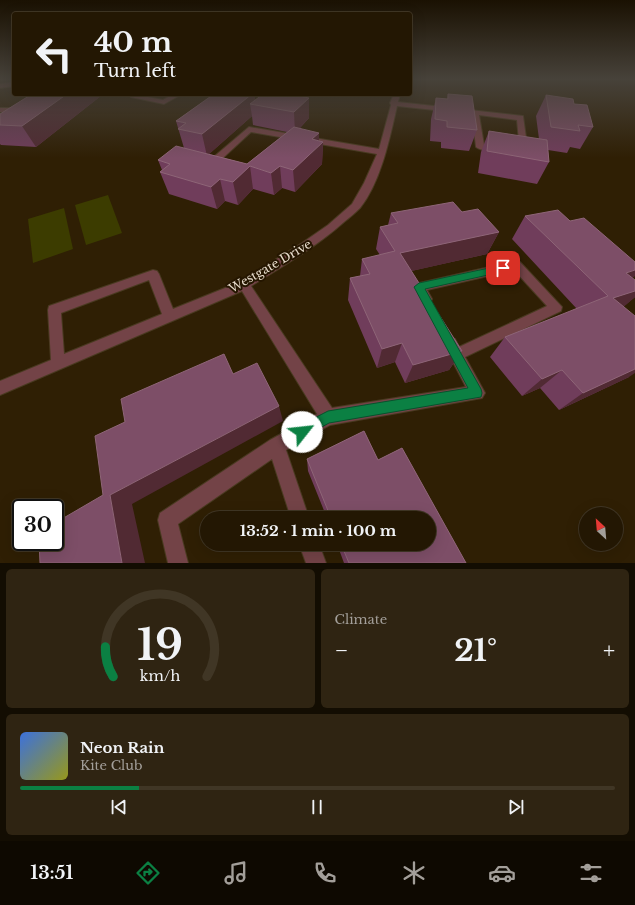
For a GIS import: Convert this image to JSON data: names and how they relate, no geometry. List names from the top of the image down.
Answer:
{
  "streets": {
    "street": ["Westgate Drive"]
  },
  "north": "top left",
  "page": {
    "turn": ["40 m", "Turn left"],
    "limit": "30",
    "trip": "13:52 · 1 min · 100 m",
    "tile": "Climate",
    "heat": ["−", "21°", "+"],
    "song": ["Neon Rain", "Kite Club"],
    "tabs": "13:51",
    "gauge": ["19", "km/h"]
  }
}
